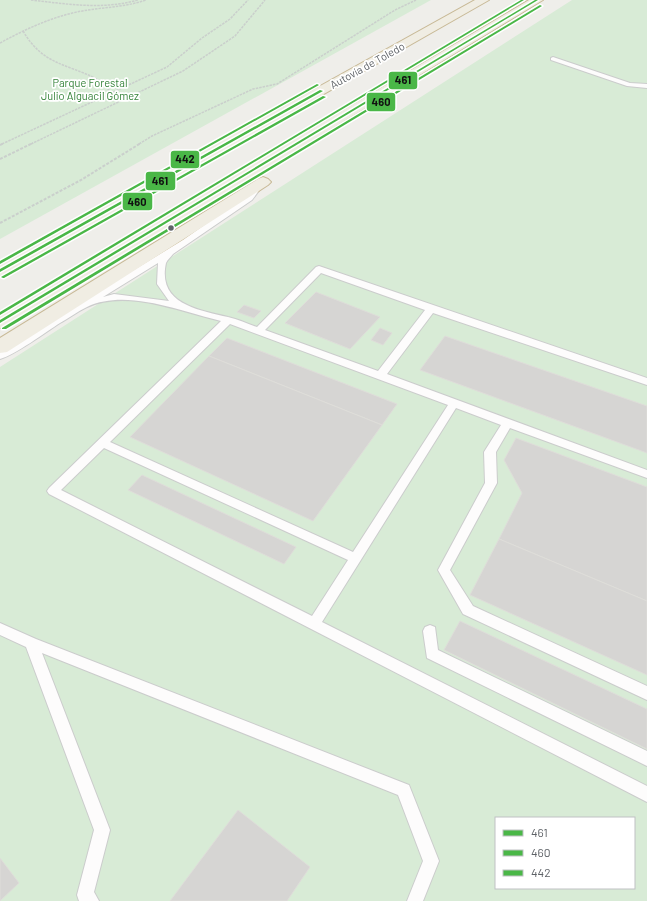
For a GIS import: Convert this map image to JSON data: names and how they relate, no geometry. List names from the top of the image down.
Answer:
{
  "streets": {
    "highway": ["Autovía de Toledo"]
  },
  "parks": ["Parque Forestal Julio Alguacil Gómez"],
  "lines": ["transit line 461", "transit line 442", "transit line 460"],
  "legend": ["461", "460", "442"]
}
